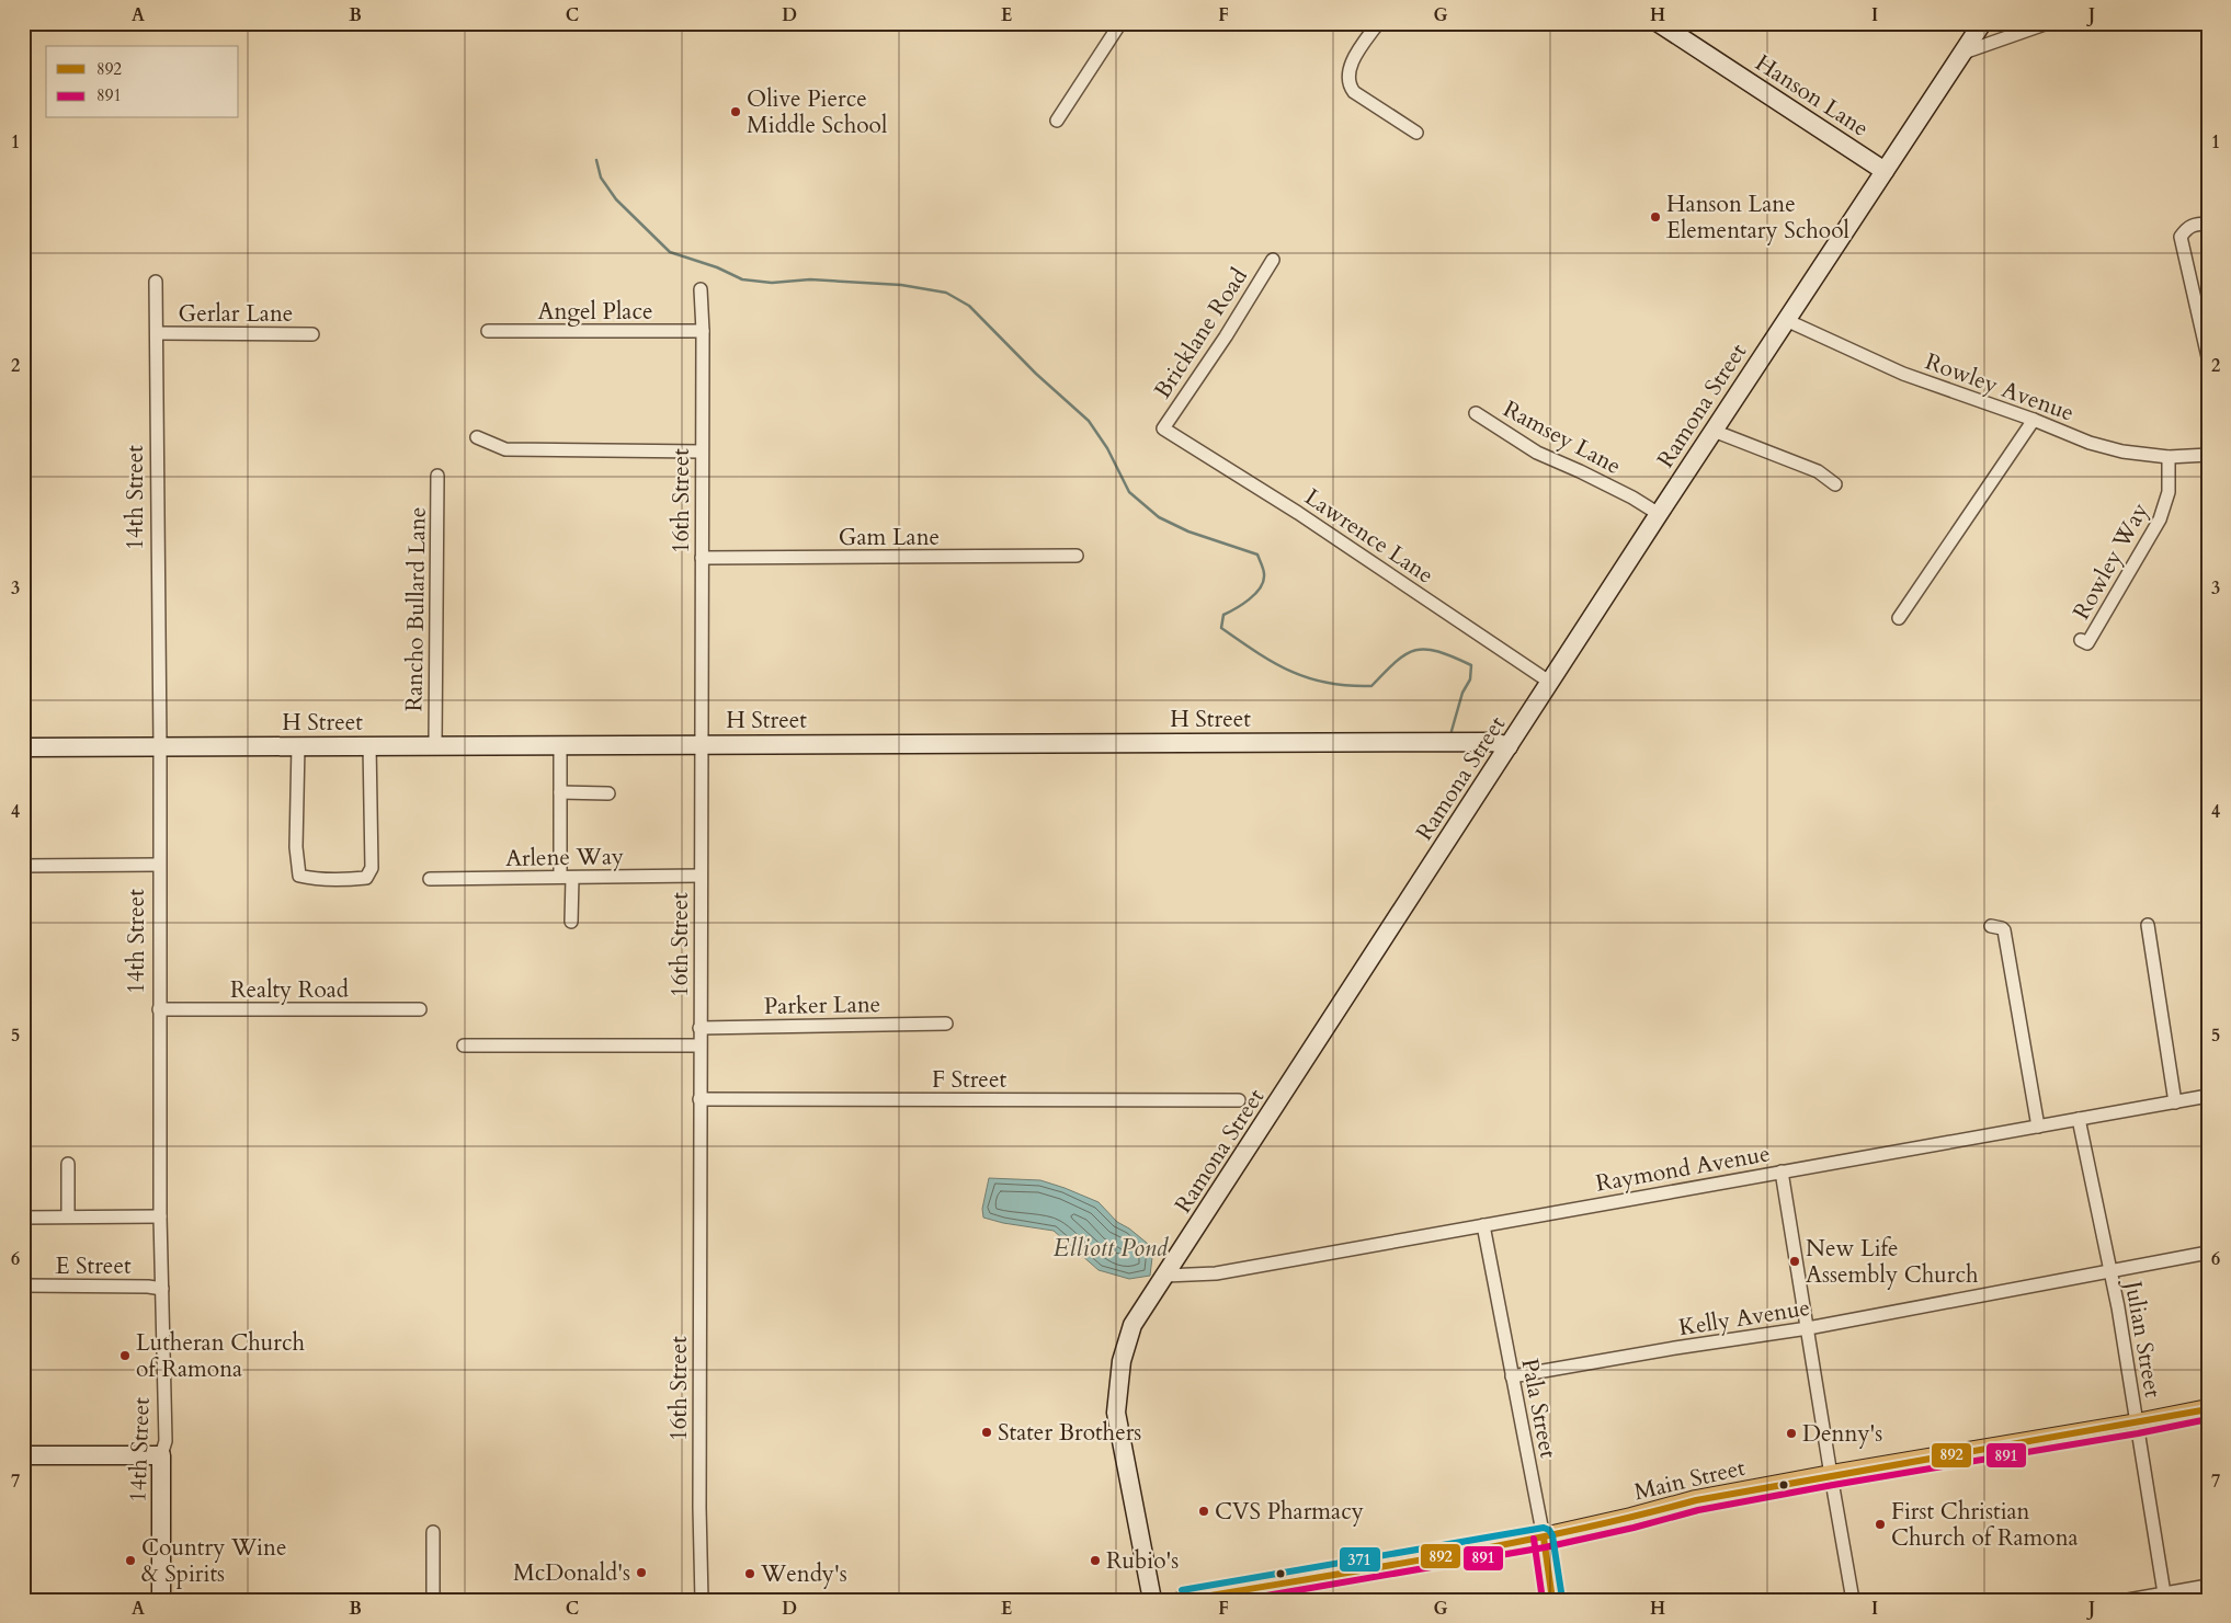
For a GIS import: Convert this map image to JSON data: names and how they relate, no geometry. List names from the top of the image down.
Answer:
{
  "streets": {
    "main road": ["Main Street"],
    "street": [
      "Hanson Lane",
      "Angel Place",
      "Gerlar Lane",
      "Bricklane Road",
      "Rowley Avenue",
      "Ramona Street",
      "Ramsey Lane",
      "14th Street",
      "16th Street",
      "Lawrence Lane",
      "Gam Lane",
      "Rowley Way",
      "Rancho Bullard Lane",
      "H Street",
      "Arlene Way",
      "Realty Road",
      "Parker Lane",
      "F Street",
      "Raymond Avenue",
      "E Street",
      "Kelly Avenue",
      "Julian Street",
      "Pala Street"
    ]
  },
  "crossings": [
    ["Hanson Lane", "Ramona Street"],
    ["Angel Place", "16th Street"],
    ["Gerlar Lane", "14th Street"],
    ["Bricklane Road", "Lawrence Lane"],
    ["Rowley Avenue", "Ramona Street"],
    ["Rowley Avenue", "Rowley Way"],
    ["Ramona Street", "Ramsey Lane"],
    ["Ramona Street", "Lawrence Lane"],
    ["Ramona Street", "H Street"],
    ["Ramona Street", "Raymond Avenue"],
    ["14th Street", "H Street"],
    ["14th Street", "Realty Road"],
    ["14th Street", "E Street"],
    ["16th Street", "Gam Lane"],
    ["16th Street", "H Street"],
    ["16th Street", "Arlene Way"],
    ["16th Street", "Parker Lane"],
    ["16th Street", "F Street"],
    ["Rancho Bullard Lane", "H Street"],
    ["Raymond Avenue", "Julian Street"],
    ["Raymond Avenue", "Pala Street"],
    ["Kelly Avenue", "Julian Street"],
    ["Kelly Avenue", "Pala Street"],
    ["Julian Street", "Main Street"],
    ["Pala Street", "Main Street"]
  ],
  "water": ["Elliott Pond"],
  "places": [
    "Olive Pierce Middle School",
    "Hanson Lane Elementary School",
    "New Life Assembly Church",
    "Lutheran Church of Ramona",
    "Stater Brothers",
    "Denny's",
    "CVS Pharmacy",
    "First Christian Church of Ramona",
    "Country Wine & Spirits",
    "Rubio's",
    "McDonald's",
    "Wendy's"
  ],
  "lines": ["transit line 892", "transit line 891", "transit line 371"],
  "legend": ["892", "891"],
  "grid": {
    "columns": [
      "A",
      "B",
      "C",
      "D",
      "E",
      "F",
      "G",
      "H",
      "I",
      "J"
    ],
    "rows": [
      "1",
      "2",
      "3",
      "4",
      "5",
      "6",
      "7"
    ]
  }
}
